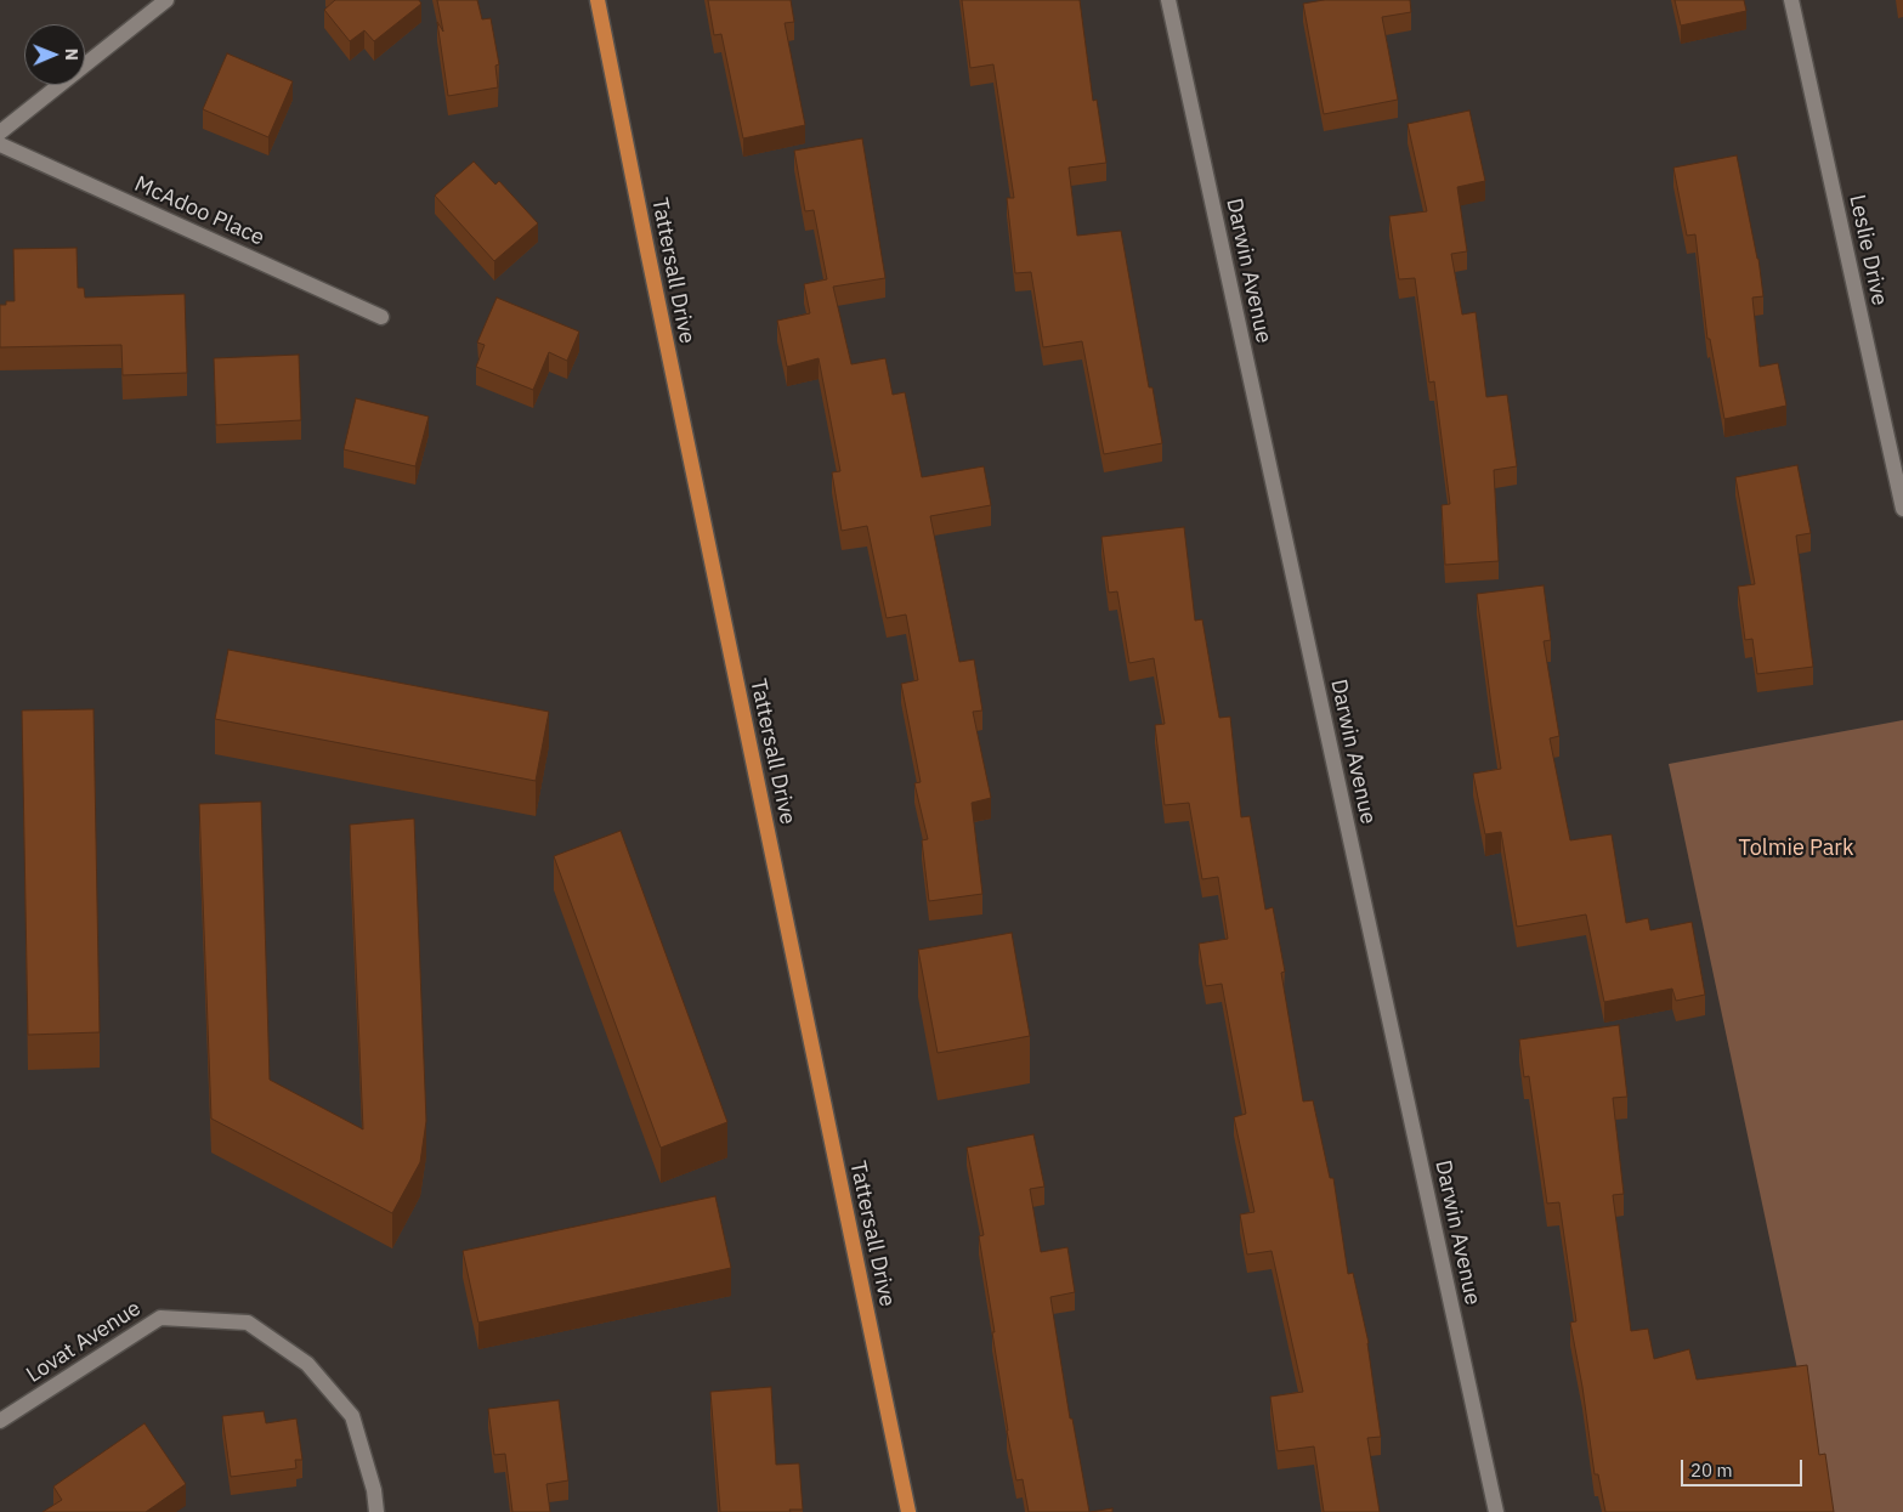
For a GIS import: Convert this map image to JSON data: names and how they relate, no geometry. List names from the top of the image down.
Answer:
{
  "streets": {
    "main road": ["Tattersall Drive"],
    "street": [
      "McAdoo Place",
      "Leslie Drive",
      "Darwin Avenue",
      "Lovat Avenue"
    ]
  },
  "parks": ["Tolmie Park"],
  "scale_bar": "20 m",
  "north": "right"
}
